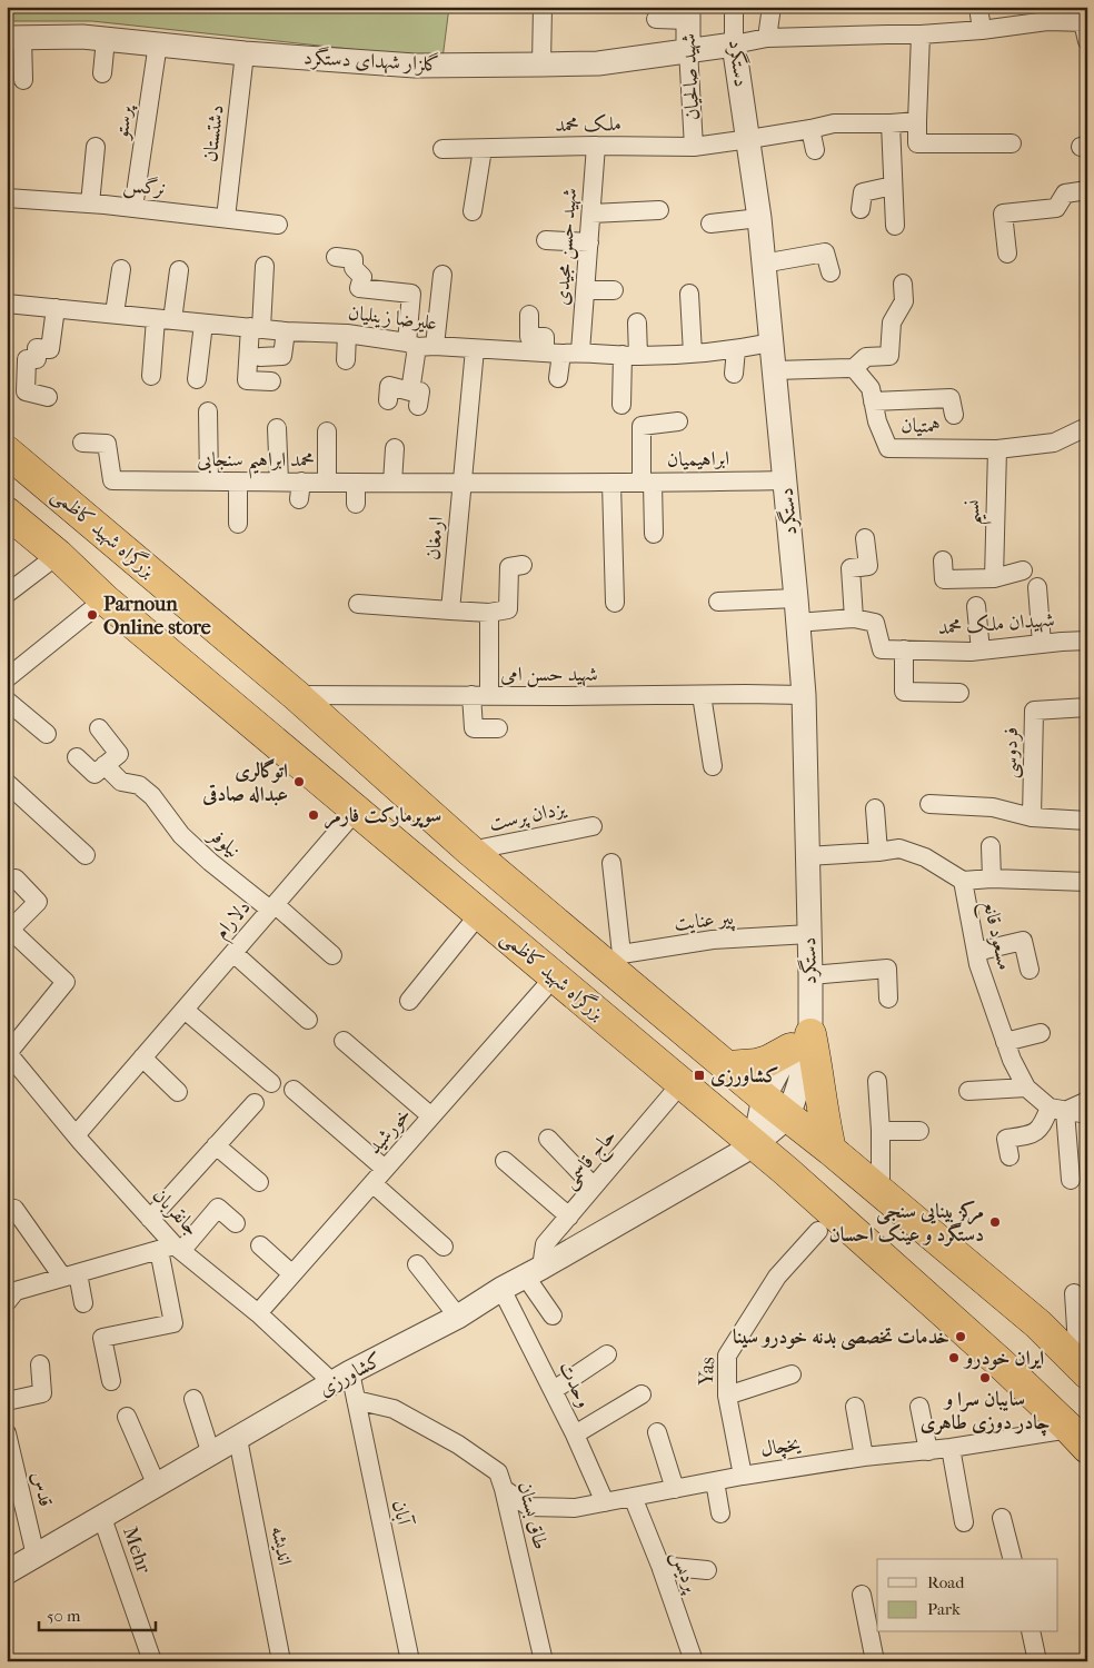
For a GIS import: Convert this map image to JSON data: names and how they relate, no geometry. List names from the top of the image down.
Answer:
{
  "streets": {
    "highway": ["بزرگراه شهید کاظمی"],
    "street": [
      "گلزار شهدای دستگرد",
      "دستگرد",
      "شهید صالحیان",
      "پرستو",
      "ملک محمد",
      "دشتستان",
      "نرگس",
      "شهید حسن مجیدی",
      "علیرضا زینلیان",
      "همتیان",
      "محمد ابراهیم سنجابی",
      "ابراهیمیان",
      "نسیم",
      "ارمغان",
      "شهیدان ملک محمد",
      "شهید حسن امی",
      "فردوسی",
      "یزدان پرست",
      "نیلوفر",
      "دلارام",
      "پیر عنایت",
      "مسعود قانع",
      "خورشید",
      "حاج قاسمی",
      "جانقربان",
      "Yas",
      "کشاورزی",
      "وحدت",
      "یخچال",
      "قدس",
      "آبان",
      "طاق بستان",
      "اندیشه",
      "Mehr",
      "پردیس"
    ]
  },
  "crossings": [
    ["گلزار شهدای دستگرد", "دستگرد"],
    ["گلزار شهدای دستگرد", "شهید صالحیان"],
    ["گلزار شهدای دستگرد", "پرستو"],
    ["گلزار شهدای دستگرد", "دشتستان"],
    ["دستگرد", "ملک محمد"],
    ["دستگرد", "علیرضا زینلیان"],
    ["دستگرد", "ابراهیمیان"],
    ["دستگرد", "بزرگراه شهید کاظمی"],
    ["دستگرد", "شهیدان ملک محمد"],
    ["دستگرد", "شهید حسن امی"],
    ["دستگرد", "پیر عنایت"],
    ["دستگرد", "مسعود قانع"],
    ["دستگرد", "کشاورزی"],
    ["شهید صالحیان", "ملک محمد"],
    ["پرستو", "نرگس"],
    ["ملک محمد", "شهید حسن مجیدی"],
    ["دشتستان", "نرگس"],
    ["شهید حسن مجیدی", "علیرضا زینلیان"],
    ["علیرضا زینلیان", "ارمغان"],
    ["همتیان", "نسیم"],
    ["محمد ابراهیم سنجابی", "ابراهیمیان"],
    ["محمد ابراهیم سنجابی", "ارمغان"],
    ["ابراهیمیان", "ارمغان"],
    ["بزرگراه شهید کاظمی", "شهید حسن امی"],
    ["بزرگراه شهید کاظمی", "یزدان پرست"],
    ["بزرگراه شهید کاظمی", "دلارام"],
    ["بزرگراه شهید کاظمی", "پیر عنایت"],
    ["بزرگراه شهید کاظمی", "خورشید"],
    ["بزرگراه شهید کاظمی", "حاج قاسمی"],
    ["بزرگراه شهید کاظمی", "کشاورزی"],
    ["بزرگراه شهید کاظمی", "یخچال"],
    ["نیلوفر", "دلارام"],
    ["دلارام", "جانقربان"],
    ["خورشید", "جانقربان"],
    ["حاج قاسمی", "کشاورزی"],
    ["جانقربان", "کشاورزی"],
    ["جانقربان", "آبان"],
    ["Yas", "یخچال"],
    ["کشاورزی", "وحدت"],
    ["کشاورزی", "قدس"],
    ["کشاورزی", "آبان"],
    ["کشاورزی", "اندیشه"],
    ["کشاورزی", "Mehr"],
    ["وحدت", "یخچال"],
    ["یخچال", "طاق بستان"],
    ["یخچال", "پردیس"],
    ["آبان", "طاق بستان"]
  ],
  "places": {
    "other": [
      "Parnoun Online store",
      "اتوگالری عبداله صادقی",
      "سوپرمارکت فارمر",
      "مرکز بینایی سنجی دستگرد و عینک احسان",
      "خدمات تخصصی بدنه خودرو سینا",
      "ايران خودرو",
      "سایبان سرا و چادر دوزی طاهری"
    ],
    "transit": ["کشاورزی"]
  },
  "legend": ["Road", "Park"],
  "scale_bar": "50 m"
}
